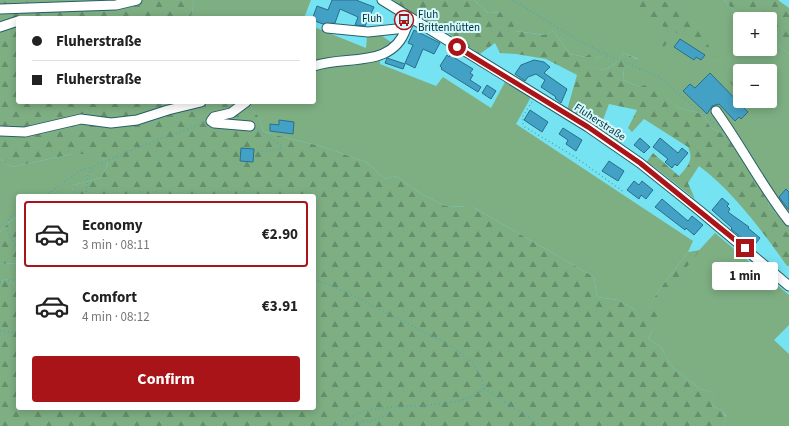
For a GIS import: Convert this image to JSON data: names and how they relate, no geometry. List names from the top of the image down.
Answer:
{
  "streets": {
    "street": ["Fluh", "Fluherstraße"]
  },
  "places": {
    "bus stop": ["Fluh Brittenhütten"]
  },
  "page": {
    "map_buttons": ["+", "−"],
    "banner": ["Fluherstraße", "Fluherstraße"],
    "list": [
      {
        "name": "Economy",
        "note": "3 min · 08:11",
        "value": "€2.90"
      },
      {
        "name": "Comfort",
        "note": "4 min · 08:12",
        "value": "€3.91"
      }
    ],
    "bubble": "1 min",
    "buttons": "Confirm"
  }
}
